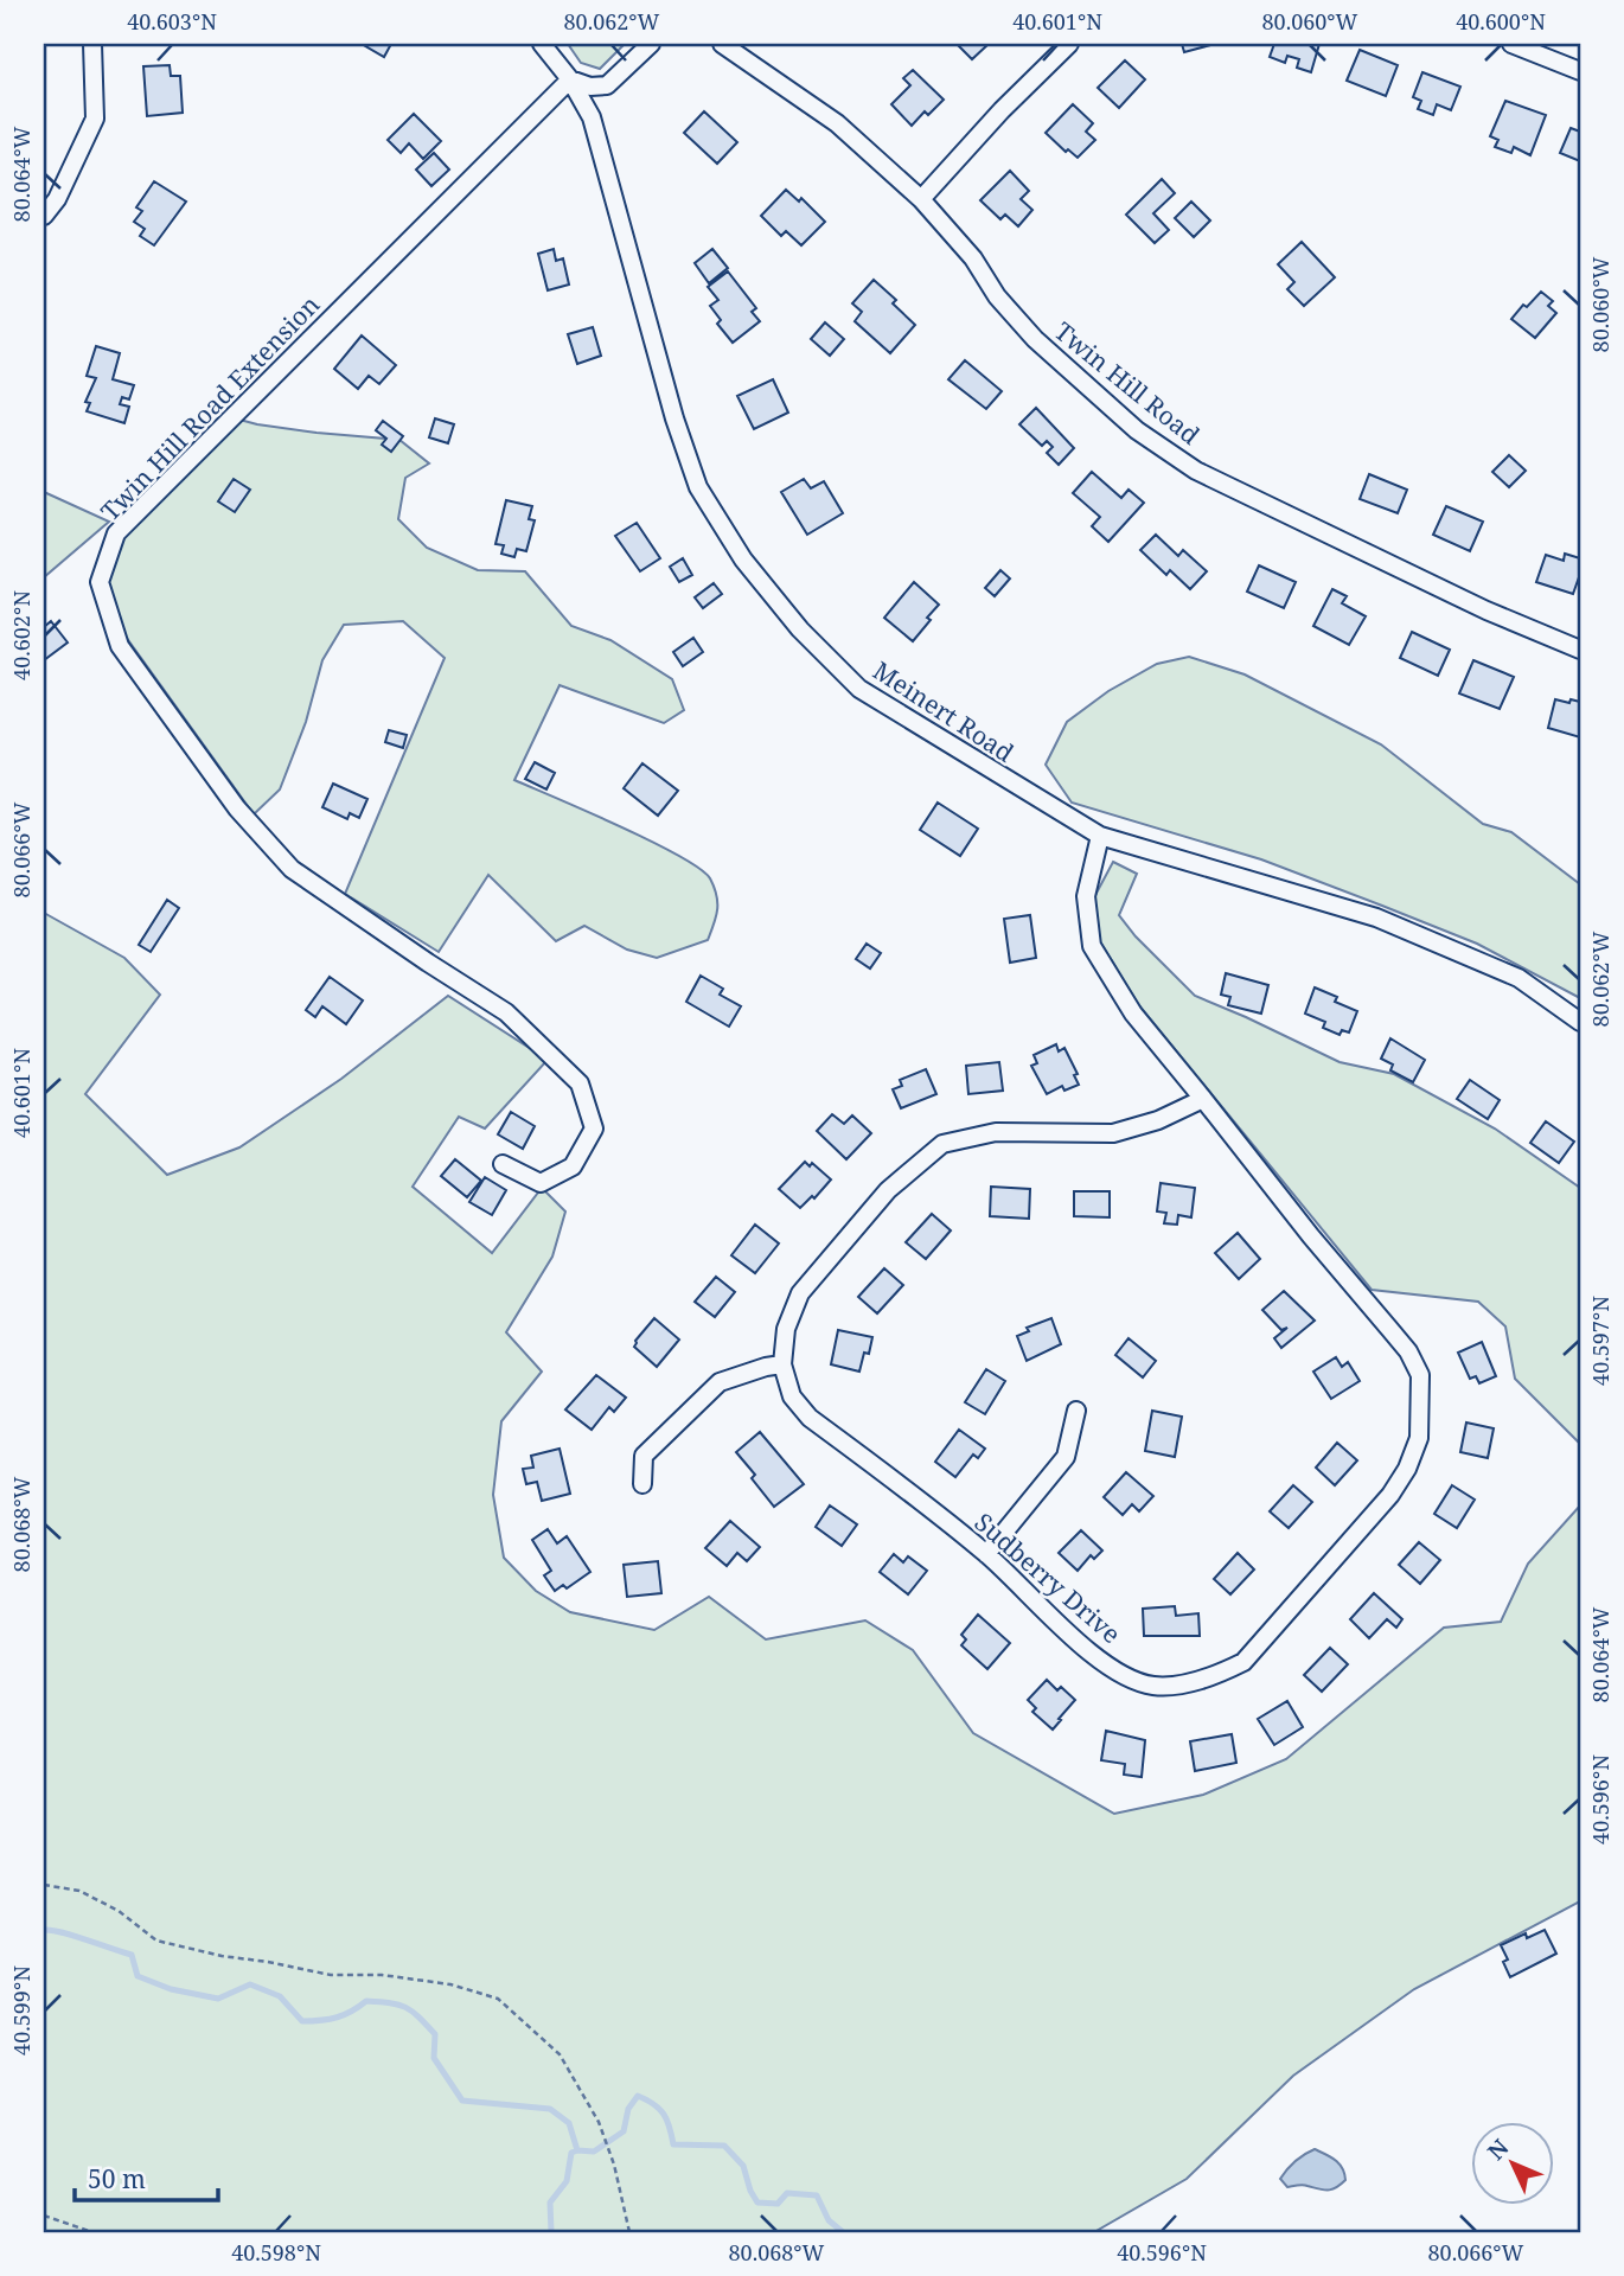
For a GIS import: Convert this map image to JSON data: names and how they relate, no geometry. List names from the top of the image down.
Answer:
{
  "streets": {
    "street": [
      "Twin Hill Road",
      "Twin Hill Road Extension",
      "Meinert Road",
      "Sudberry Drive"
    ]
  },
  "crossings": [
    ["Twin Hill Road Extension", "Meinert Road"],
    ["Meinert Road", "Sudberry Drive"]
  ],
  "scale_bar": "50 m",
  "north": "top left",
  "coordinates": [
    "40.603°N",
    "80.062°W",
    "40.601°N",
    "80.060°W",
    "40.600°N",
    "80.064°W",
    "40.602°N",
    "80.066°W",
    "40.597°N",
    "80.068°W",
    "40.596°N",
    "40.599°N",
    "40.598°N"
  ]
}
